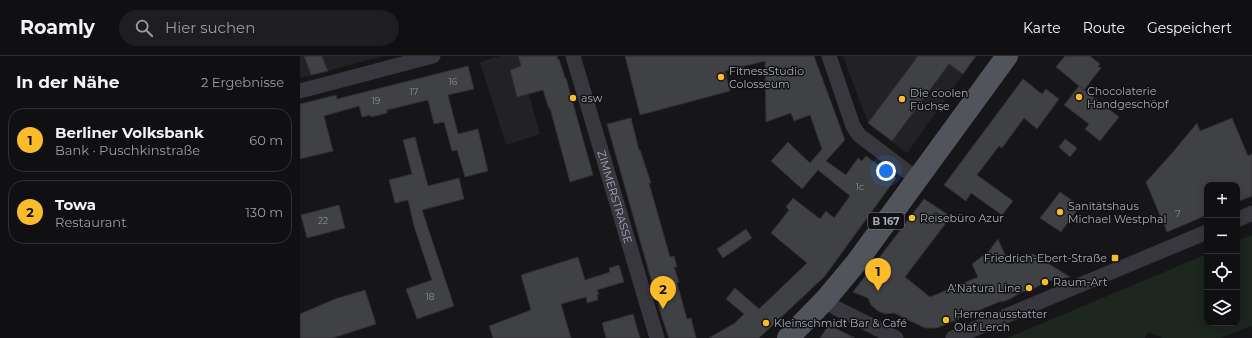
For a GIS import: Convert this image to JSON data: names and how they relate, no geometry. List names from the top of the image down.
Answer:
{
  "streets": {
    "main road": ["B 167"],
    "street": ["ZIMMERSTRASSE"]
  },
  "places": {
    "other": [
      "FitnessStudio Colosseum",
      "Chocolaterie Handgeschöpf",
      "asw",
      "Die coolen Füchse",
      "Sanitätshaus Michael Westphal",
      "Reisebüro Azur",
      "Raum-Art",
      "A'Natura Line",
      "Herrenausstatter Olaf Lerch",
      "Kleinschmidt Bar & Café"
    ],
    "transit": ["Friedrich-Ebert-Straße"]
  },
  "house_numbers": [
    "16",
    "17",
    "19",
    "1c",
    "7",
    "22",
    "18"
  ],
  "page": {
    "header": "Roamly",
    "search": "Hier suchen",
    "nav": ["Karte", "Route", "Gespeichert"],
    "heading": ["In der Nähe", "2 Ergebnisse"],
    "list": [
      {
        "mark": "1",
        "name": "Berliner Volksbank",
        "note": "Bank · Puschkinstraße",
        "value": "60 m"
      },
      {
        "mark": "2",
        "name": "Towa",
        "note": "Restaurant",
        "value": "130 m"
      }
    ],
    "map_buttons": ["+", "−"],
    "pins": ["1", "2"]
  }
}
